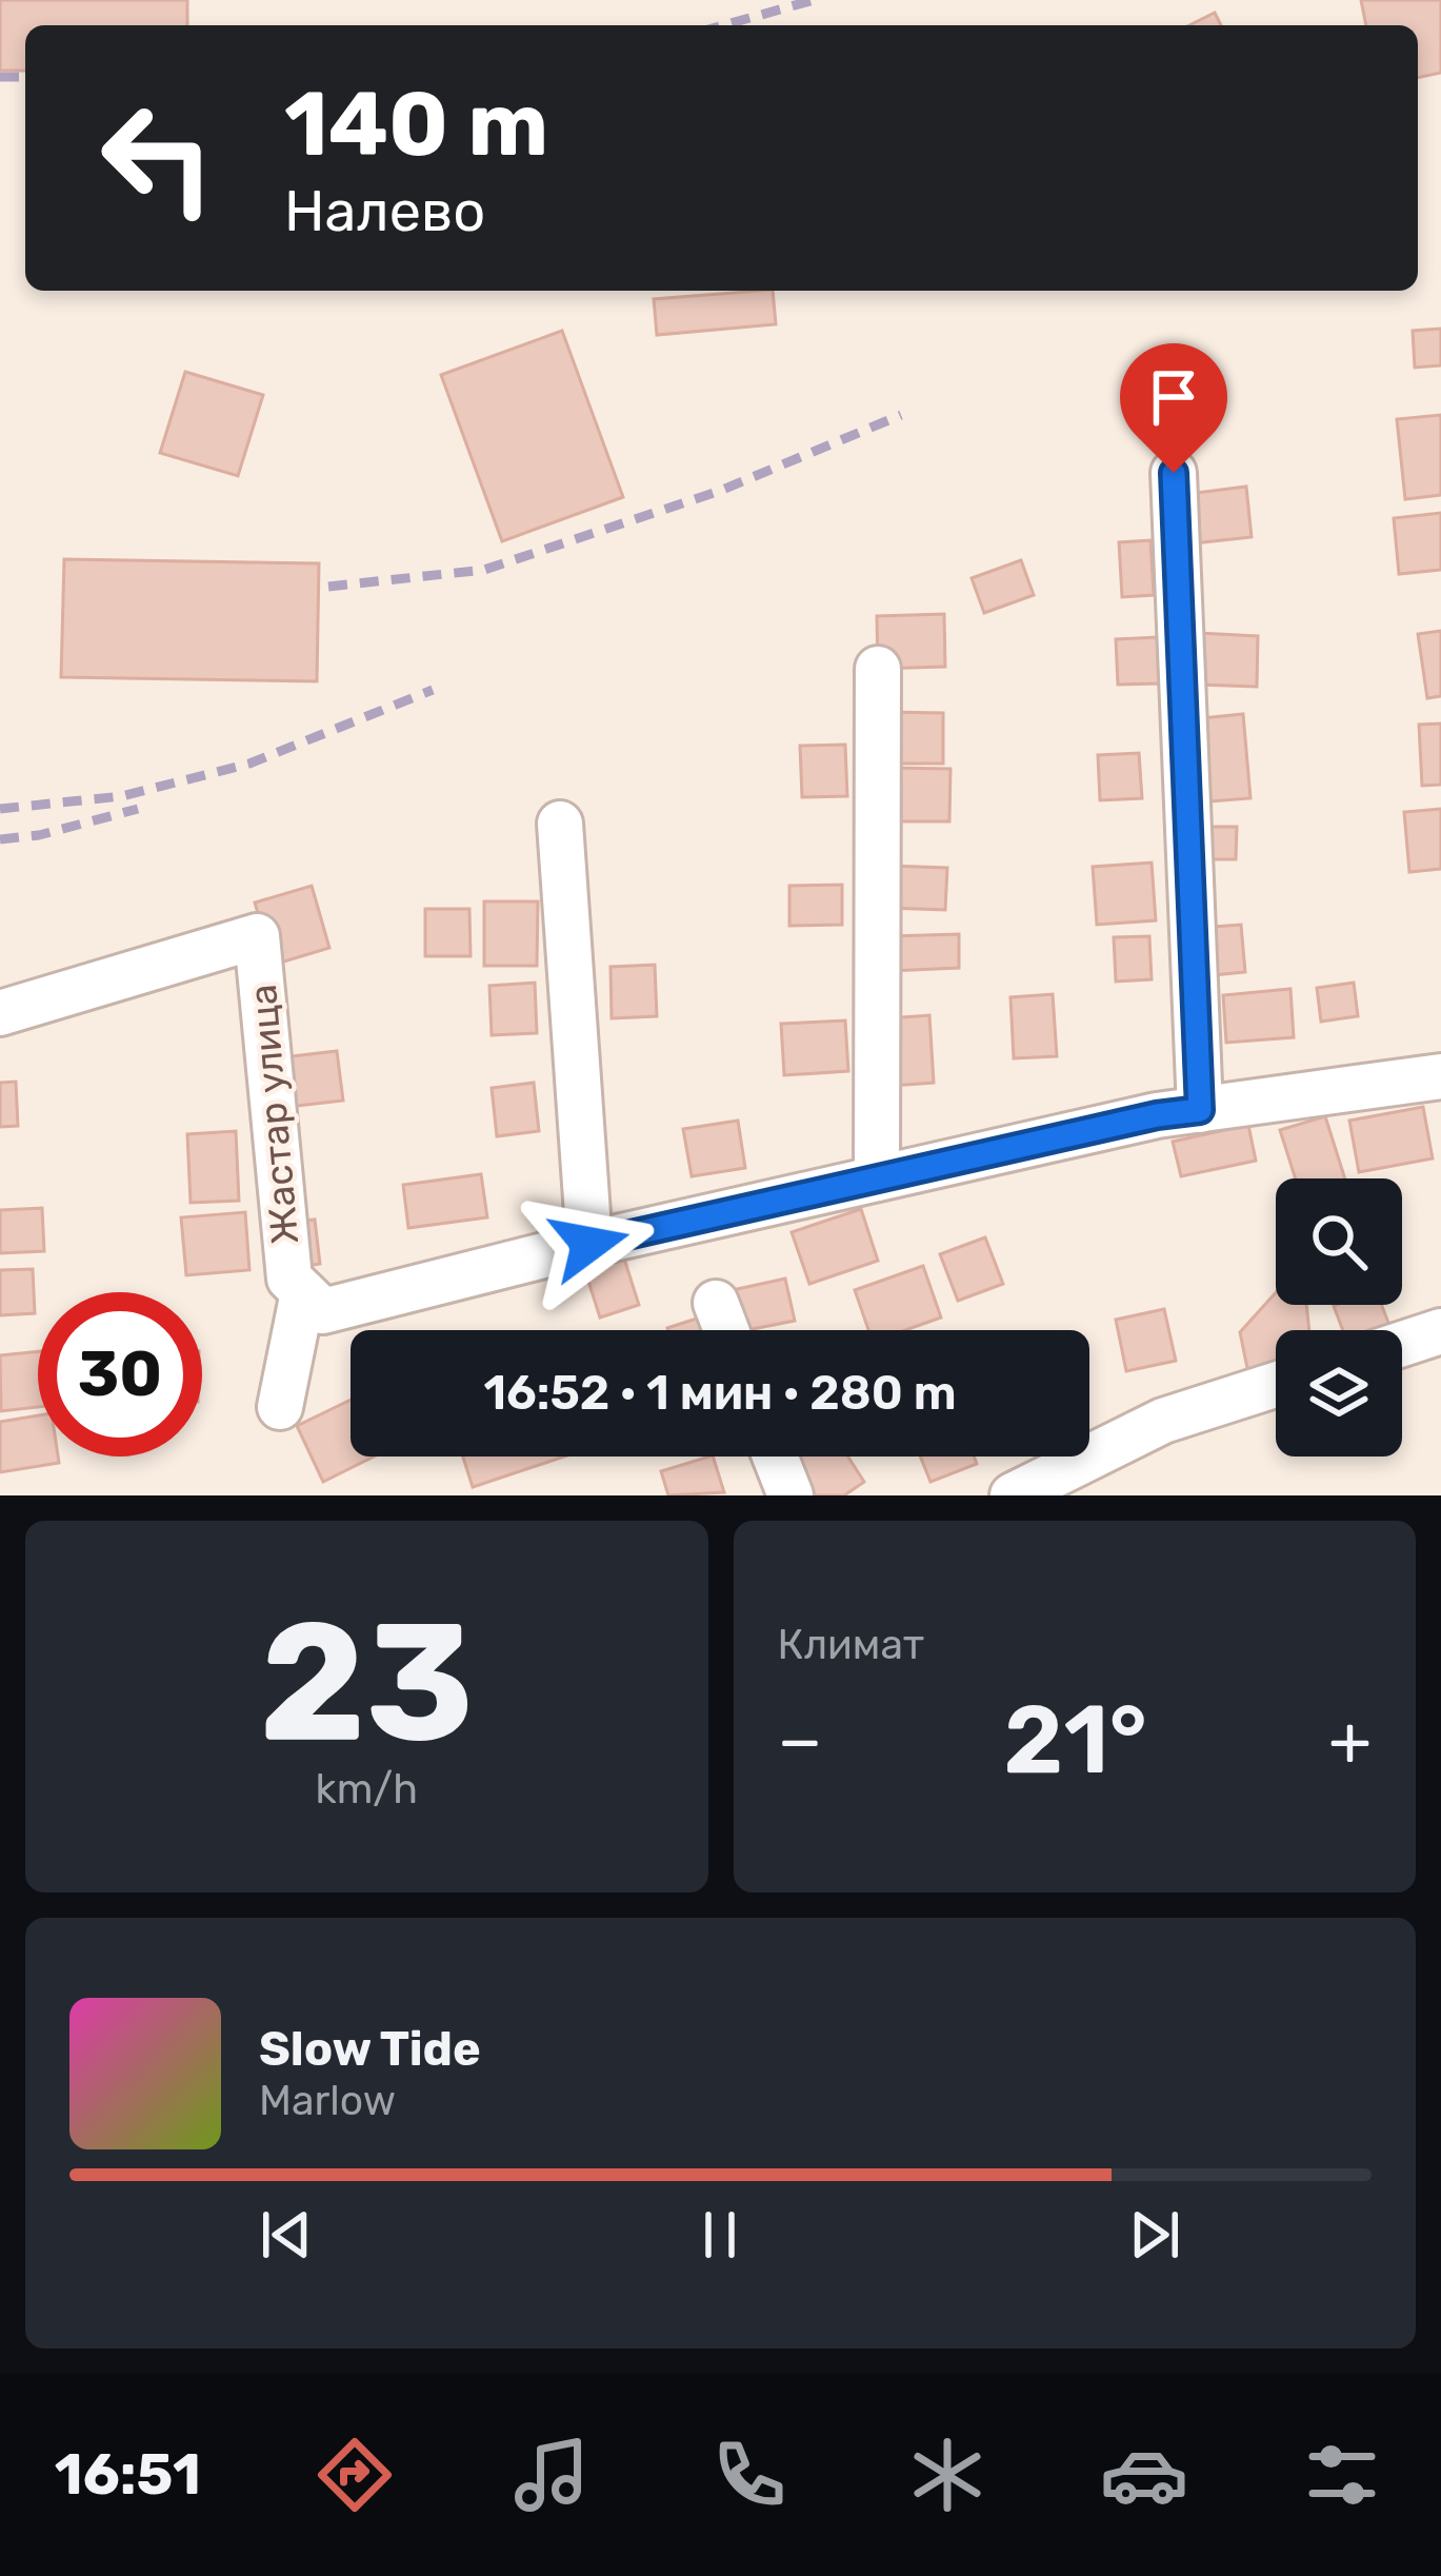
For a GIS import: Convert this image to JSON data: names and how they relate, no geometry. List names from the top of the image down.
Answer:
{
  "streets": {
    "street": ["Жастар улица"]
  },
  "page": {
    "turn": ["140 m", "Налево"],
    "limit": "30",
    "trip": "16:52 · 1 мин · 280 m",
    "tile": [
      ["23", "km/h"],
      "Климат"
    ],
    "heat": ["−", "21°", "+"],
    "song": ["Slow Tide", "Marlow"],
    "tabs": "16:51"
  }
}
